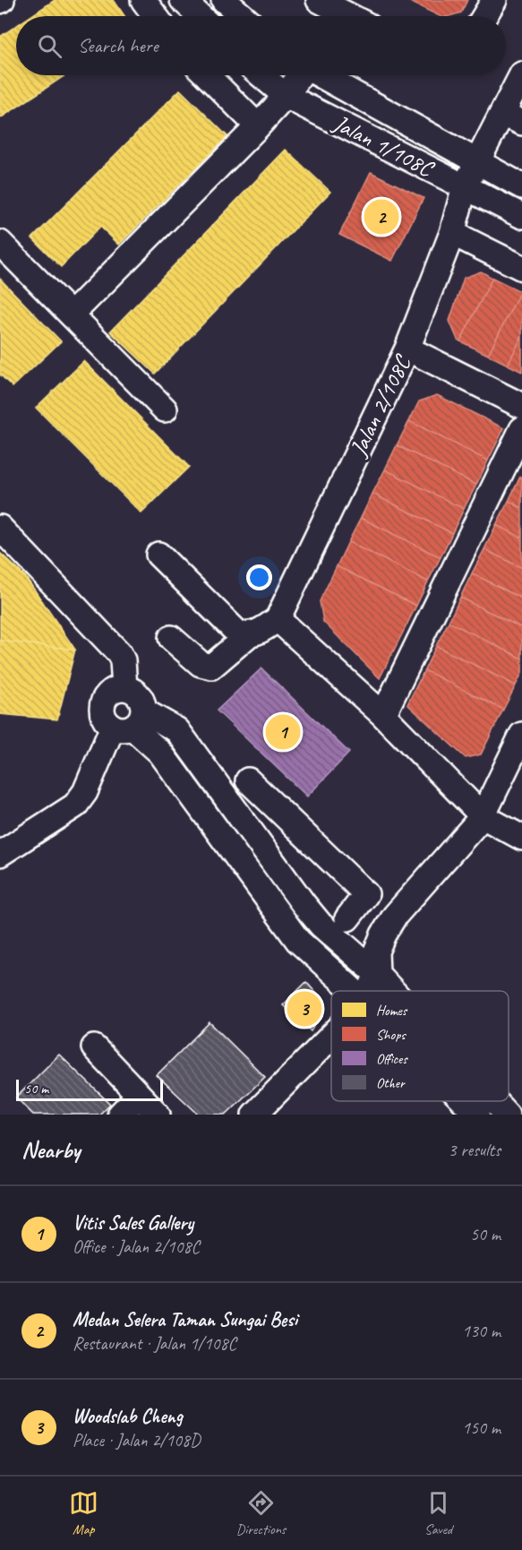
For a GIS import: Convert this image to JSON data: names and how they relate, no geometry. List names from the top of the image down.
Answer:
{
  "streets": {
    "street": ["Jalan 1/108C", "Jalan 2/108C"]
  },
  "crossings": [
    ["Jalan 1/108C", "Jalan 2/108C"]
  ],
  "legend": [
    "Homes",
    "Shops",
    "Offices",
    "Other"
  ],
  "scale_bar": "50 m",
  "page": {
    "search": "Search here",
    "pins": ["2", "1", "3"],
    "scale": "50 m",
    "heading": ["Nearby", "3 results"],
    "list": [
      {
        "mark": "1",
        "name": "Vitis Sales Gallery",
        "note": "Office · Jalan 2/108C",
        "value": "50 m"
      },
      {
        "mark": "2",
        "name": "Medan Selera Taman Sungai Besi",
        "note": "Restaurant · Jalan 1/108C",
        "value": "130 m"
      },
      {
        "mark": "3",
        "name": "Woodslab Cheng",
        "note": "Place · Jalan 2/108D",
        "value": "150 m"
      }
    ],
    "nav": ["Map", "Directions", "Saved"]
  }
}
